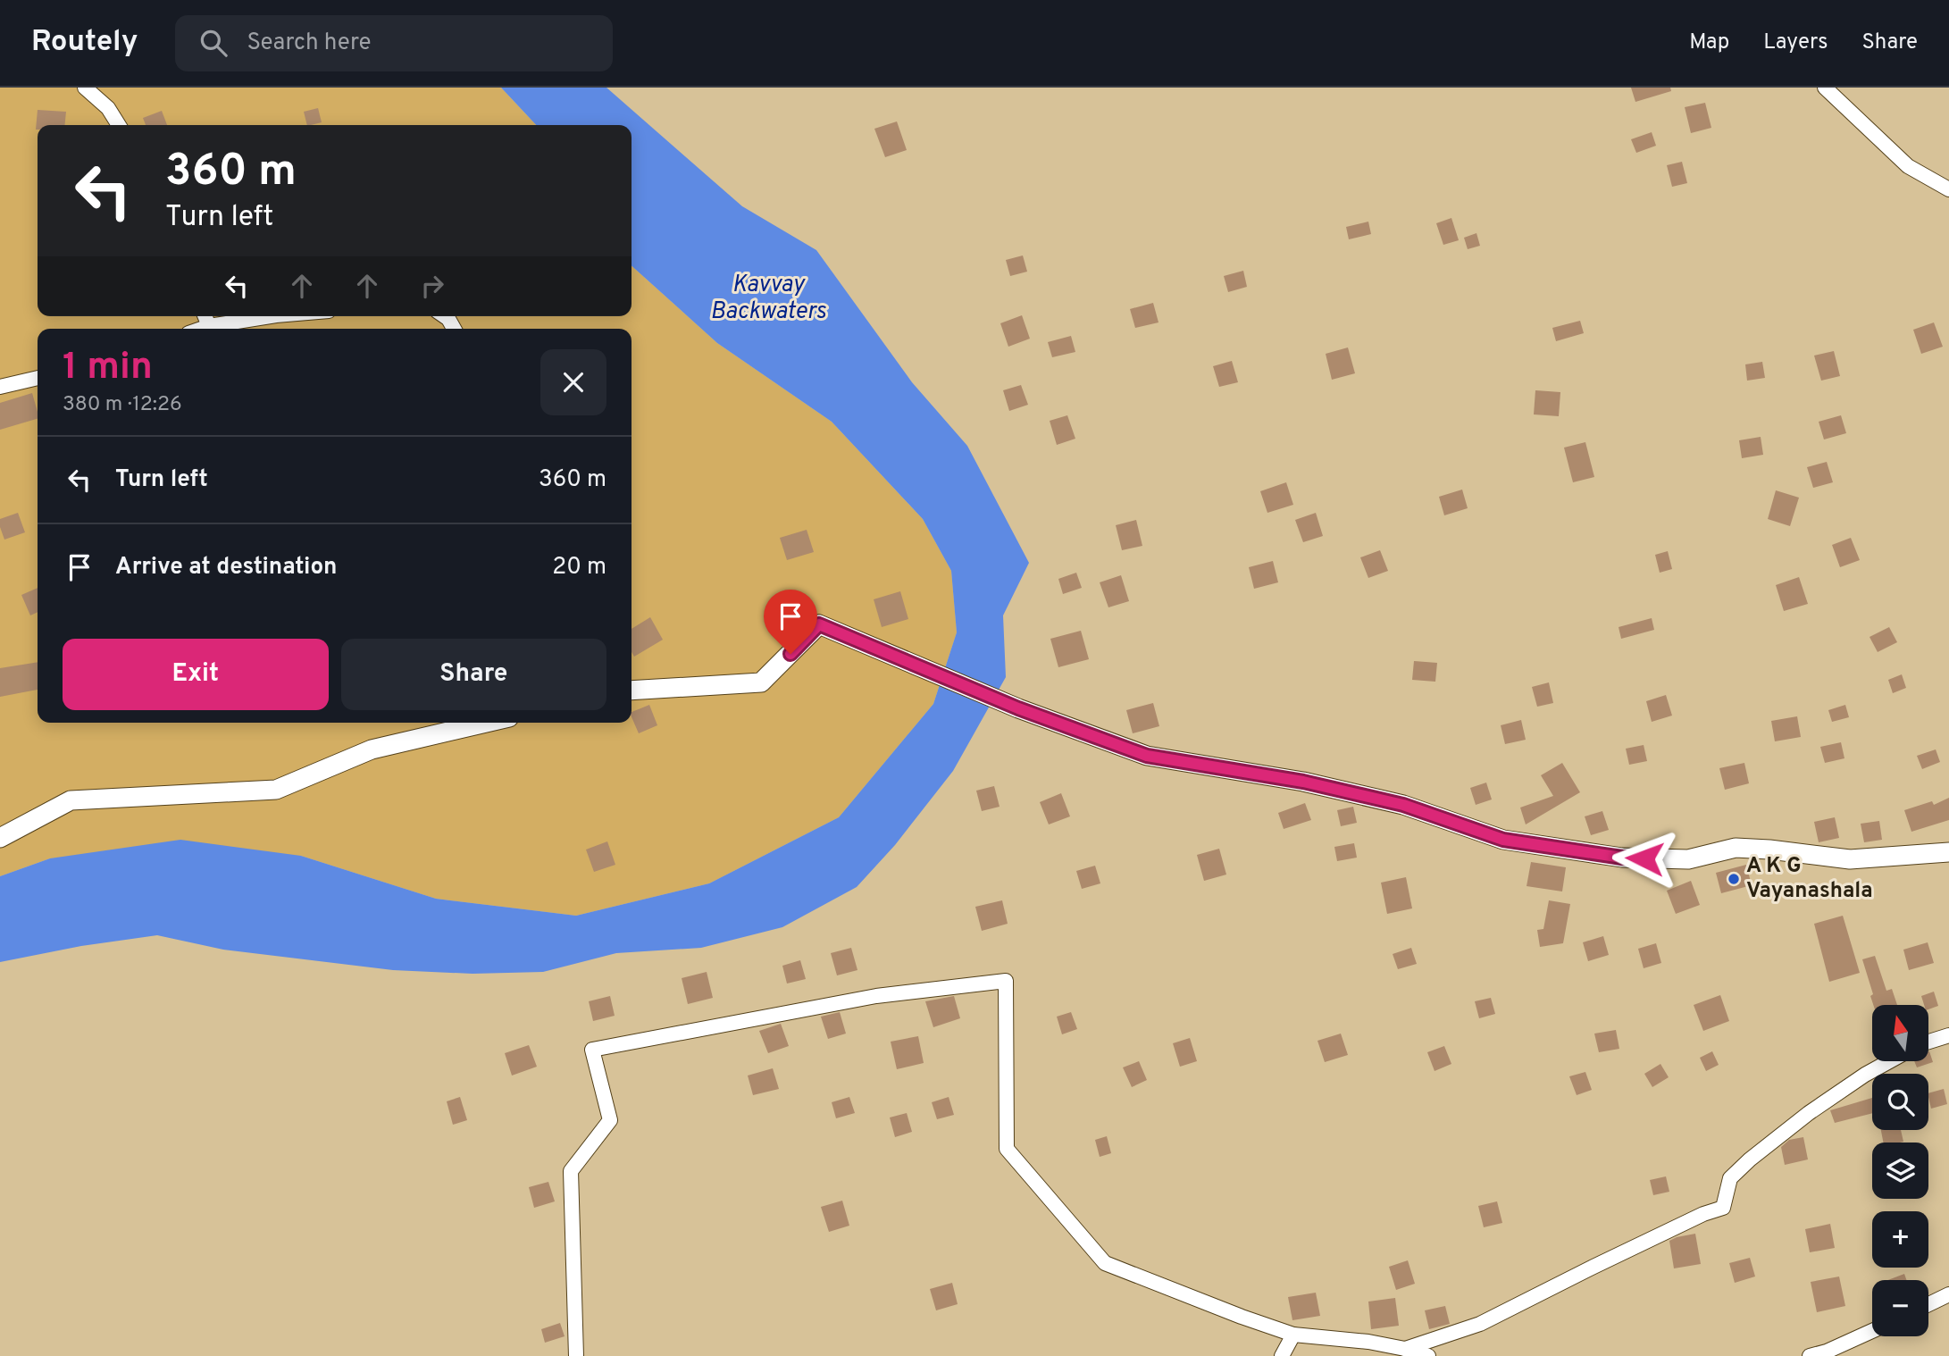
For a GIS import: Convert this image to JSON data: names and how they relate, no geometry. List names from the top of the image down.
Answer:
{
  "water": ["Kavvay Backwaters"],
  "places": ["A K G Vayanashala"],
  "north": "top",
  "page": {
    "header": "Routely",
    "search": "Search here",
    "nav": ["Map", "Layers", "Share"],
    "turn": ["360 m", "Turn left"],
    "heading": ["1 min", "380 m · 12:26"],
    "list": [
      {
        "name": "Turn left",
        "value": "360 m"
      },
      {
        "name": "Arrive at destination",
        "value": "20 m"
      }
    ],
    "buttons": ["Exit", "Share"],
    "map_buttons": ["+", "−"]
  }
}
